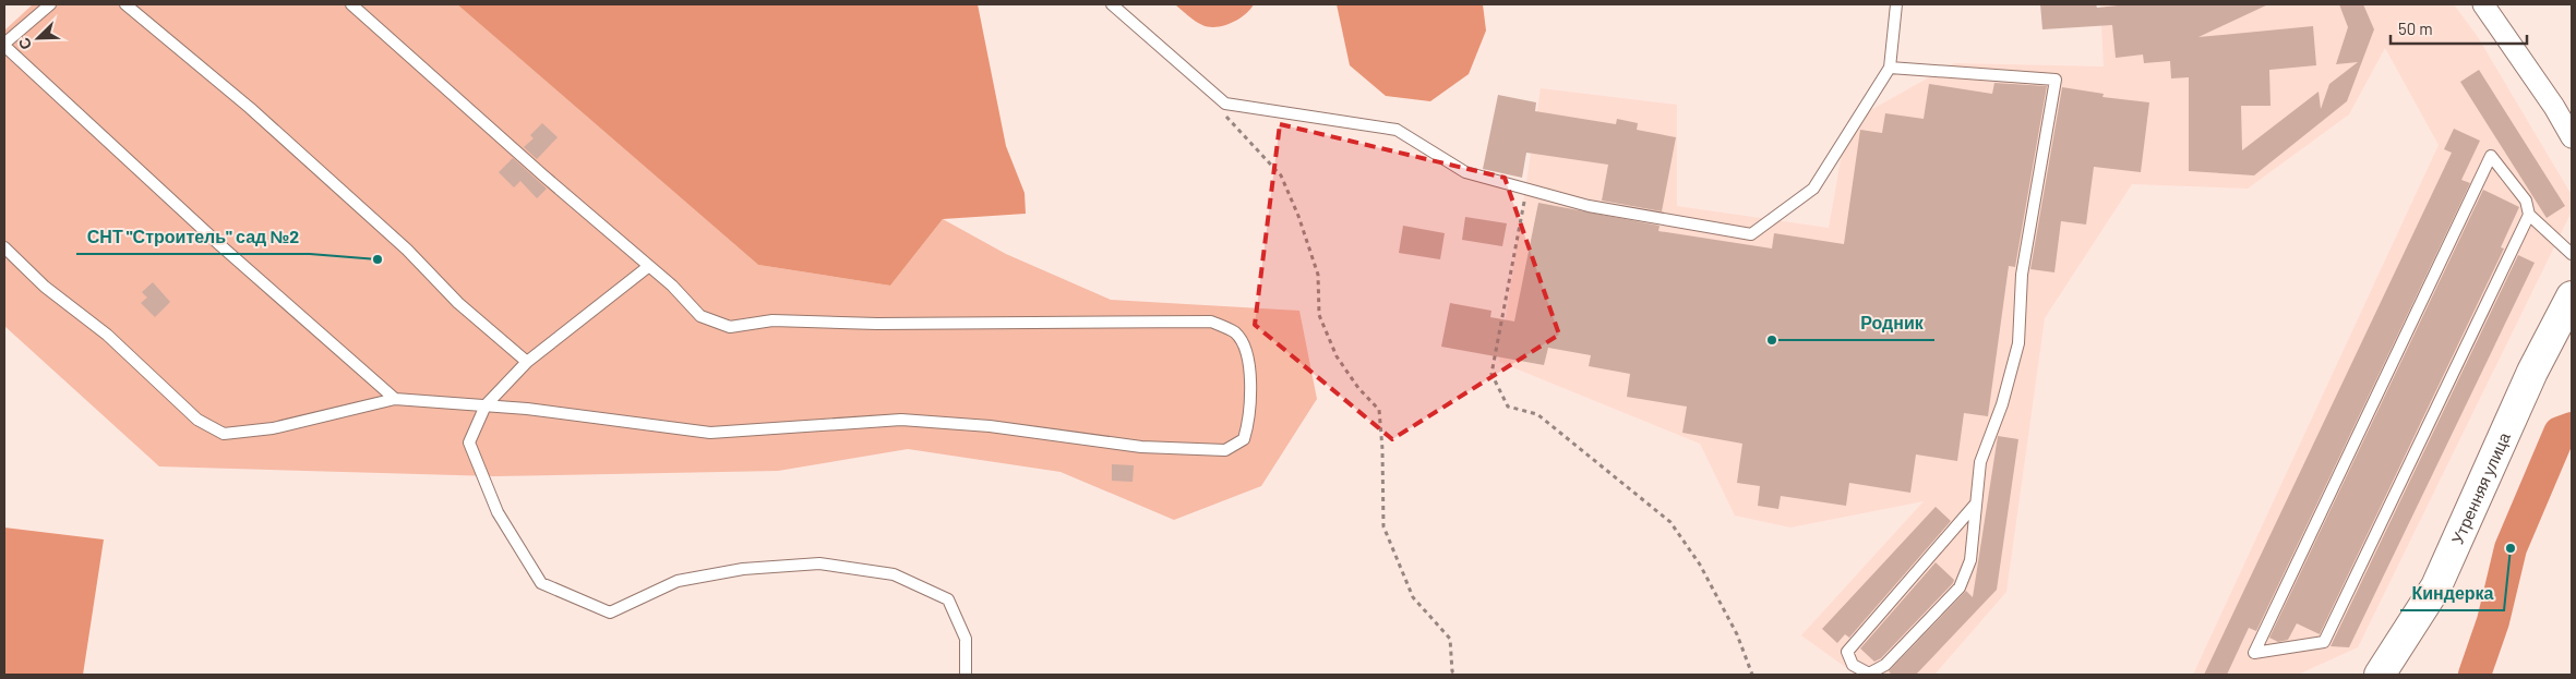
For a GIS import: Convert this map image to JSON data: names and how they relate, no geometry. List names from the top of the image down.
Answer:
{
  "streets": {
    "street": ["Утренняя улица"]
  },
  "places": ["СНТ \"Строитель\" сад №2", "Родник", "Киндерка"],
  "scale_bar": "50 m",
  "north": "bottom left"
}
